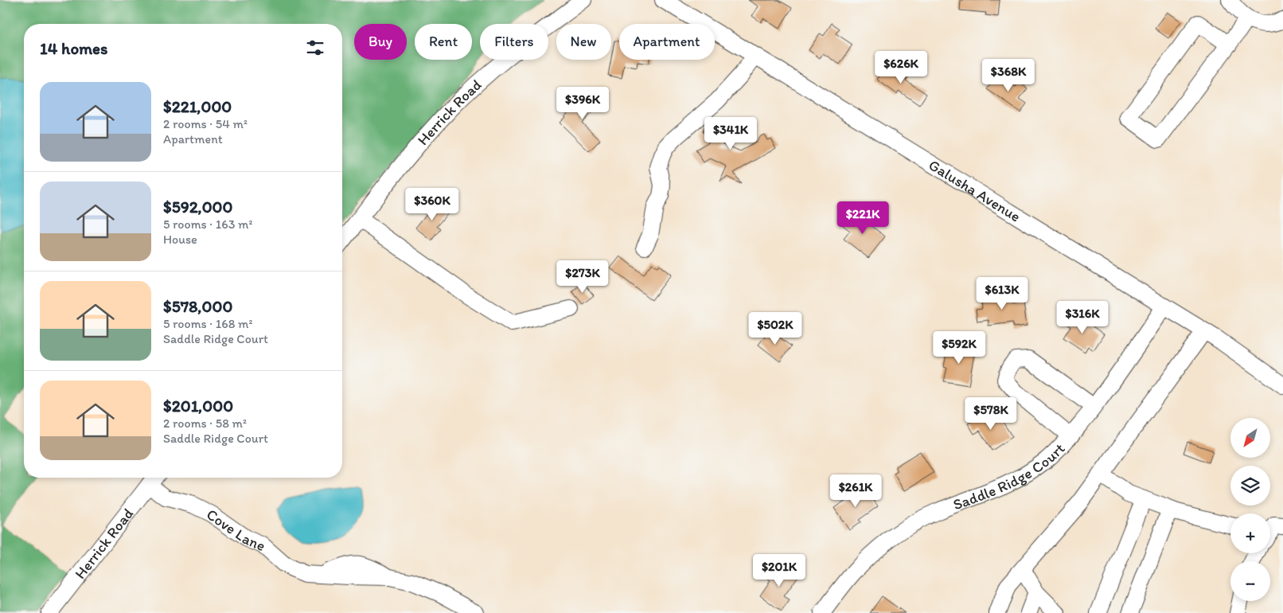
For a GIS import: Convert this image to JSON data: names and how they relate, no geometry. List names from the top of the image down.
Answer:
{
  "streets": {
    "street": [
      "Herrick Road",
      "Galusha Avenue",
      "Saddle Ridge Court",
      "Cove Lane"
    ]
  },
  "crossings": [
    ["Herrick Road", "Cove Lane"],
    ["Galusha Avenue", "Saddle Ridge Court"]
  ],
  "north": "bottom left",
  "page": {
    "chip": [
      "Buy",
      "Rent",
      "Filters",
      "New",
      "Apartment"
    ],
    "heading": "14 homes",
    "price": [
      "$626K",
      "$368K",
      "$396K",
      "$341K",
      "$360K",
      "$221K",
      "$273K",
      "$613K",
      "$316K",
      "$502K",
      "$592K",
      "$578K",
      "$261K",
      "$201K"
    ],
    "list": [
      {
        "name": "$221,000",
        "note": "2 rooms · 54 m² · Apartment"
      },
      {
        "name": "$592,000",
        "note": "5 rooms · 163 m² · House"
      },
      {
        "name": "$578,000",
        "note": "5 rooms · 168 m² · Saddle Ridge Court"
      },
      {
        "name": "$201,000",
        "note": "2 rooms · 58 m² · Saddle Ridge Court"
      }
    ],
    "map_buttons": ["+", "−"]
  }
}
